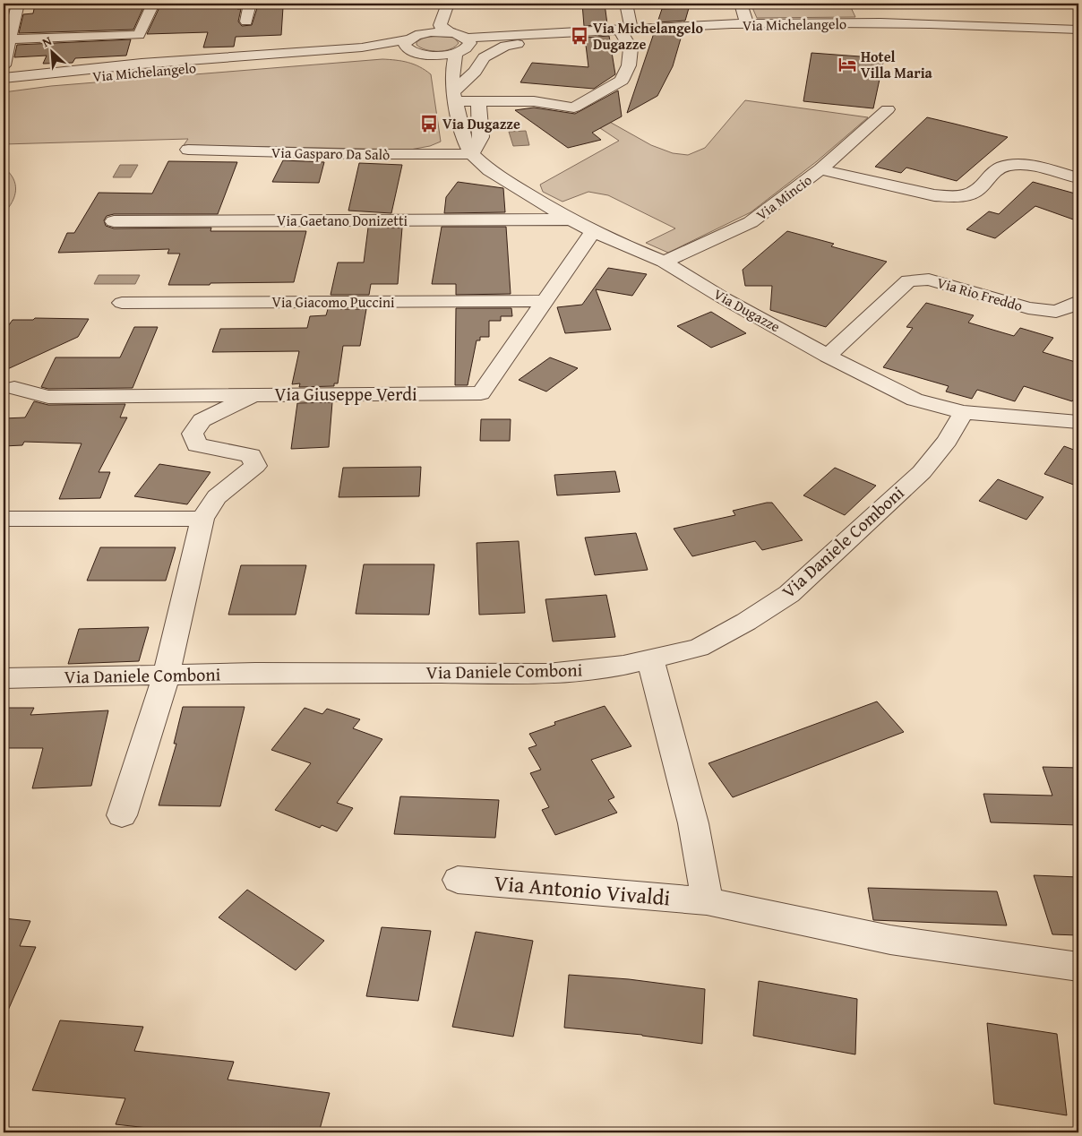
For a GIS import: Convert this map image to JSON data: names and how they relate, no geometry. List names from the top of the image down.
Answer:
{
  "streets": {
    "street": [
      "Via Michelangelo",
      "Via Gasparo Da Salò",
      "Via Mincio",
      "Via Gaetano Donizetti",
      "Via Rio Freddo",
      "Via Giacomo Puccini",
      "Via Dugazze",
      "Via Giuseppe Verdi",
      "Via Daniele Comboni",
      "Via Antonio Vivaldi"
    ]
  },
  "crossings": [
    ["Via Gasparo Da Salò", "Via Dugazze"],
    ["Via Mincio", "Via Dugazze"],
    ["Via Gaetano Donizetti", "Via Dugazze"],
    ["Via Rio Freddo", "Via Dugazze"],
    ["Via Giacomo Puccini", "Via Giuseppe Verdi"],
    ["Via Dugazze", "Via Giuseppe Verdi"],
    ["Via Dugazze", "Via Daniele Comboni"]
  ],
  "places": {
    "bus stop": ["Via Michelangelo Dugazze", "Via Dugazze"],
    "hotel": ["Hotel Villa Maria"]
  },
  "north": "top left"
}
